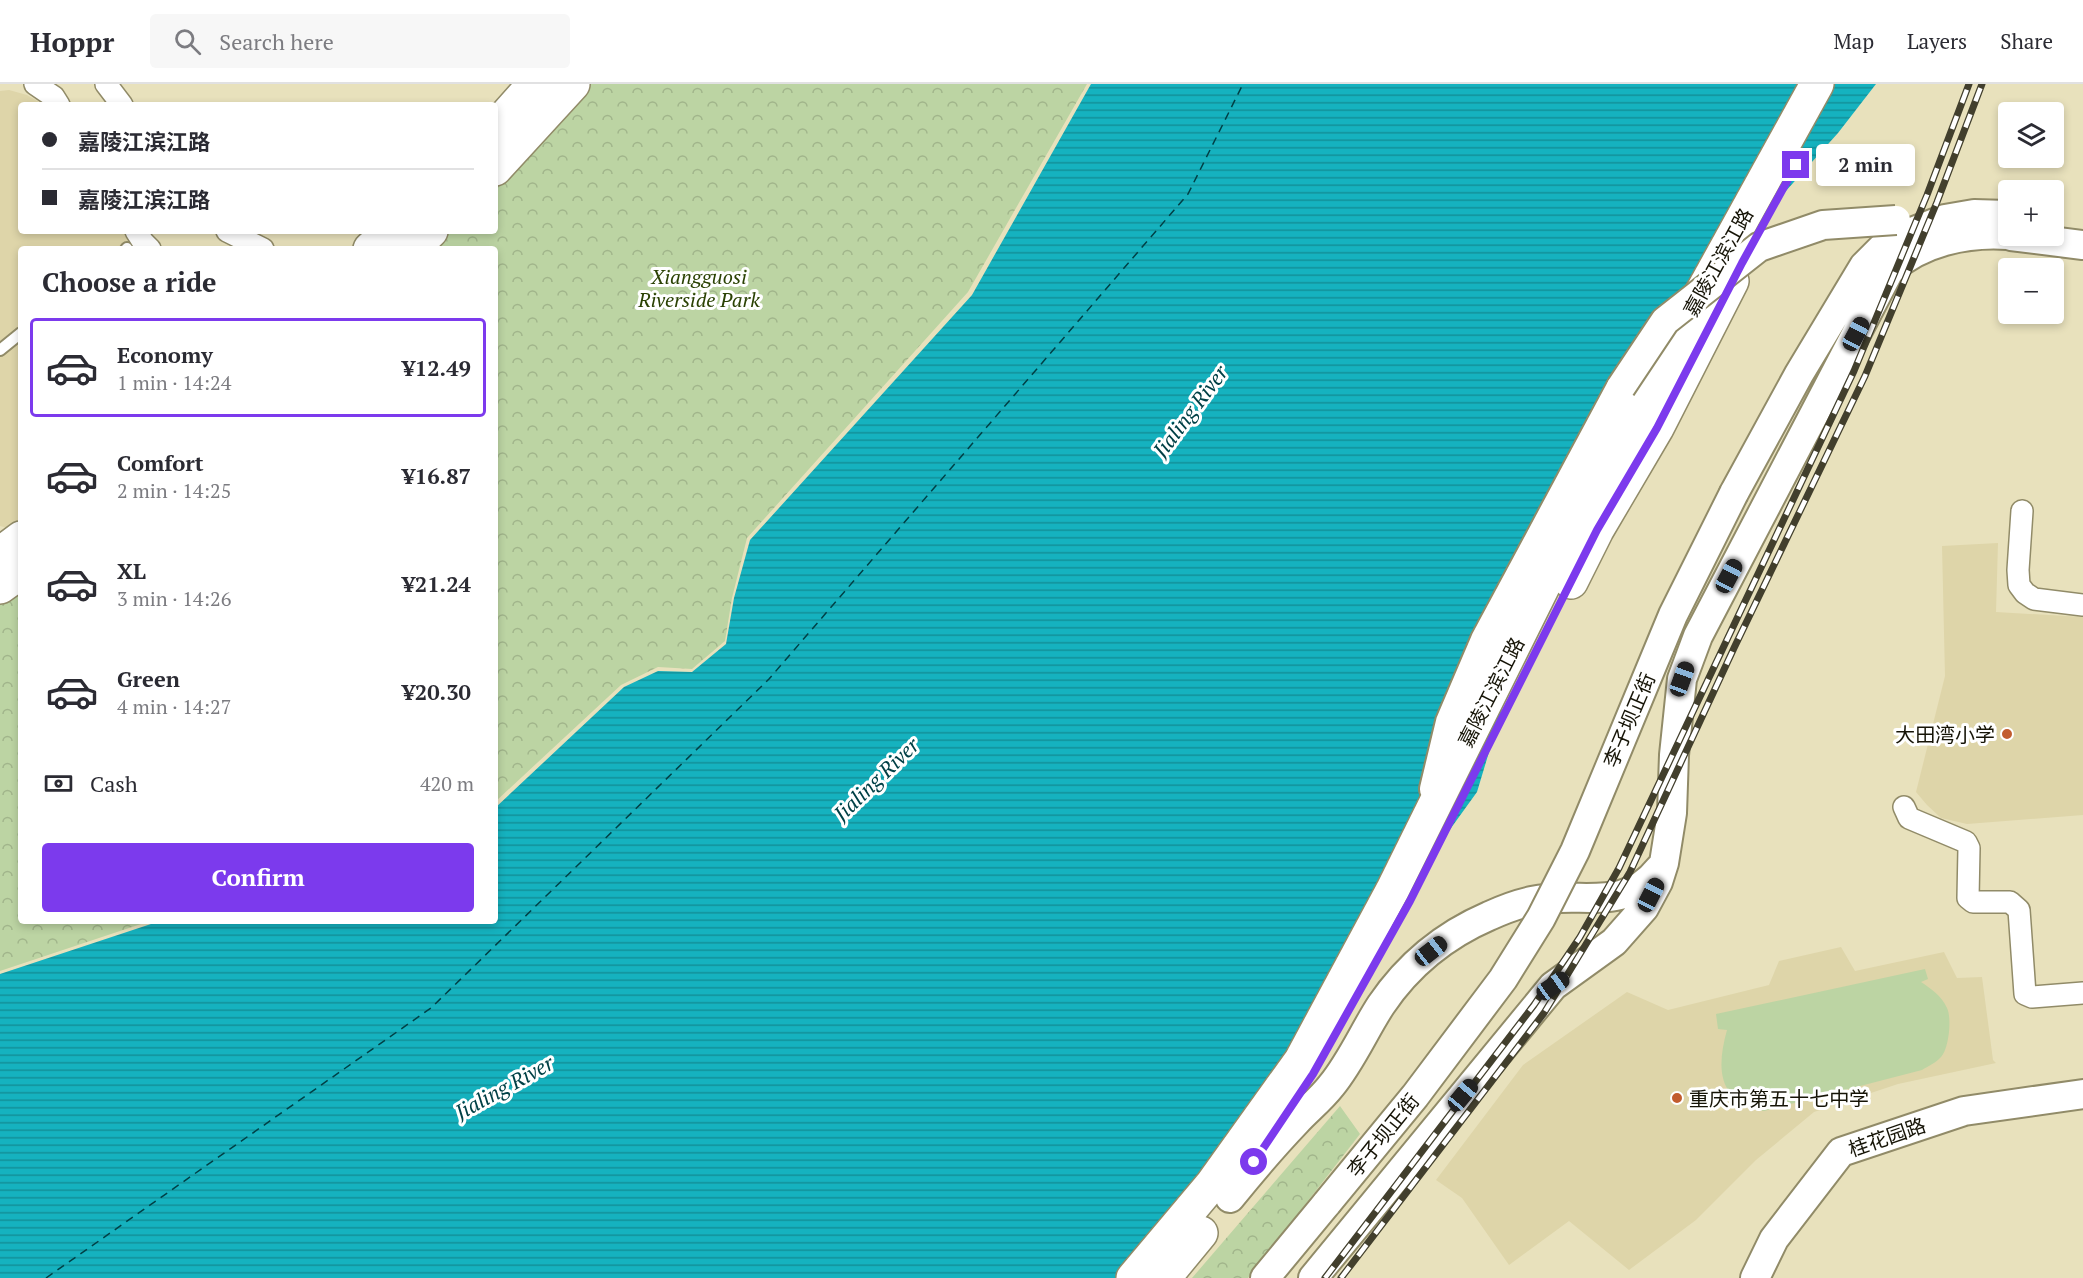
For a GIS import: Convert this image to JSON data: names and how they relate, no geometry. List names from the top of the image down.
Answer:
{
  "streets": {
    "main road": ["嘉陵江滨江路", "李子坝正街", "桂花园路"]
  },
  "water": ["Jialing River"],
  "parks": ["Xiangguosi Riverside Park"],
  "places": ["大田湾小学", "重庆市第五十七中学"],
  "page": {
    "header": "Hoppr",
    "search": "Search here",
    "nav": ["Map", "Layers", "Share"],
    "map_buttons": ["+", "−"],
    "banner": ["嘉陵江滨江路", "嘉陵江滨江路"],
    "bubble": "2 min",
    "heading": "Choose a ride",
    "list": [
      {
        "name": "Economy",
        "note": "1 min · 14:24",
        "value": "¥12.49"
      },
      {
        "name": "Comfort",
        "note": "2 min · 14:25",
        "value": "¥16.87"
      },
      {
        "name": "XL",
        "note": "3 min · 14:26",
        "value": "¥21.24"
      },
      {
        "name": "Green",
        "note": "4 min · 14:27",
        "value": "¥20.30"
      }
    ],
    "pay": ["Cash", "420 m"],
    "buttons": "Confirm"
  }
}
